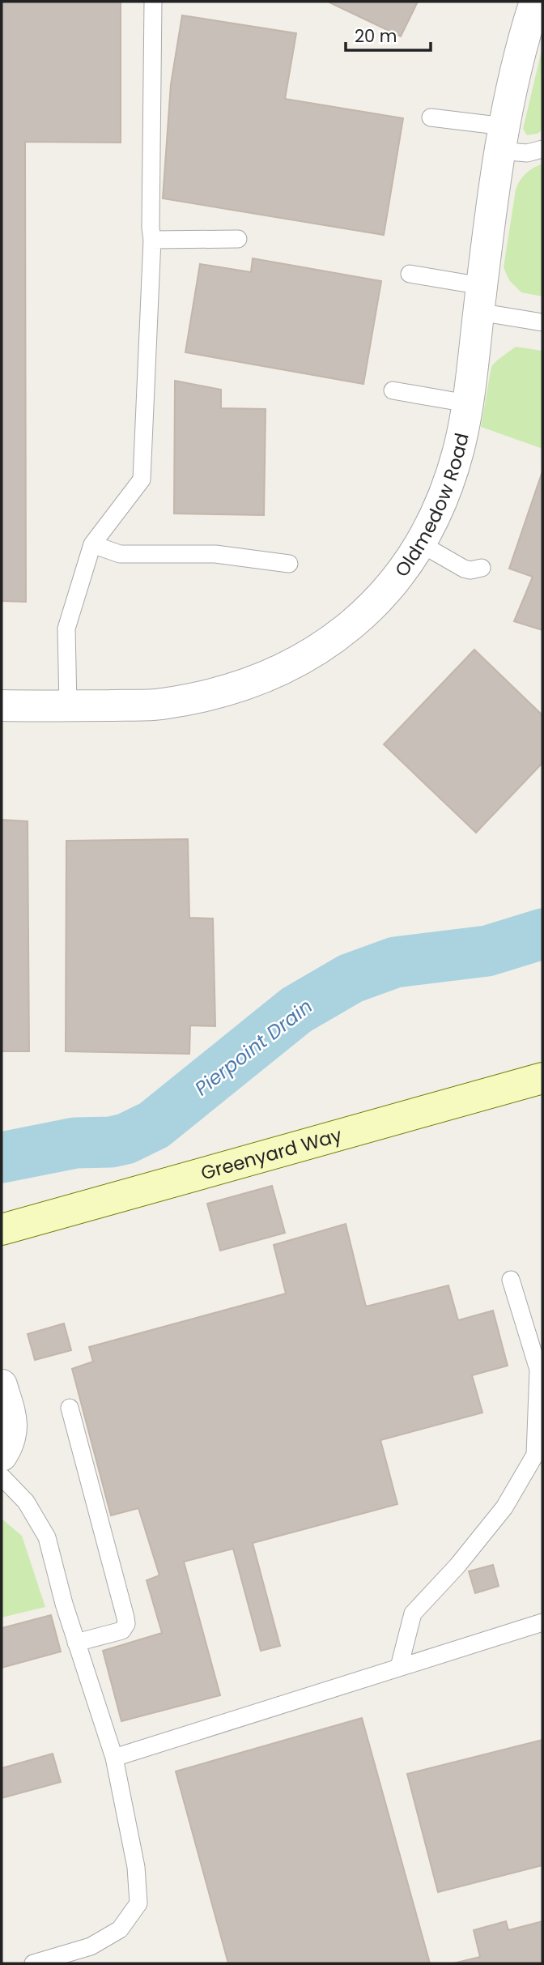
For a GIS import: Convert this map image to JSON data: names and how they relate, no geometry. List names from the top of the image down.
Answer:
{
  "streets": {
    "street": ["Oldmedow Road", "Greenyard Way"]
  },
  "water": ["Pierpoint Drain"],
  "scale_bar": "20 m"
}
